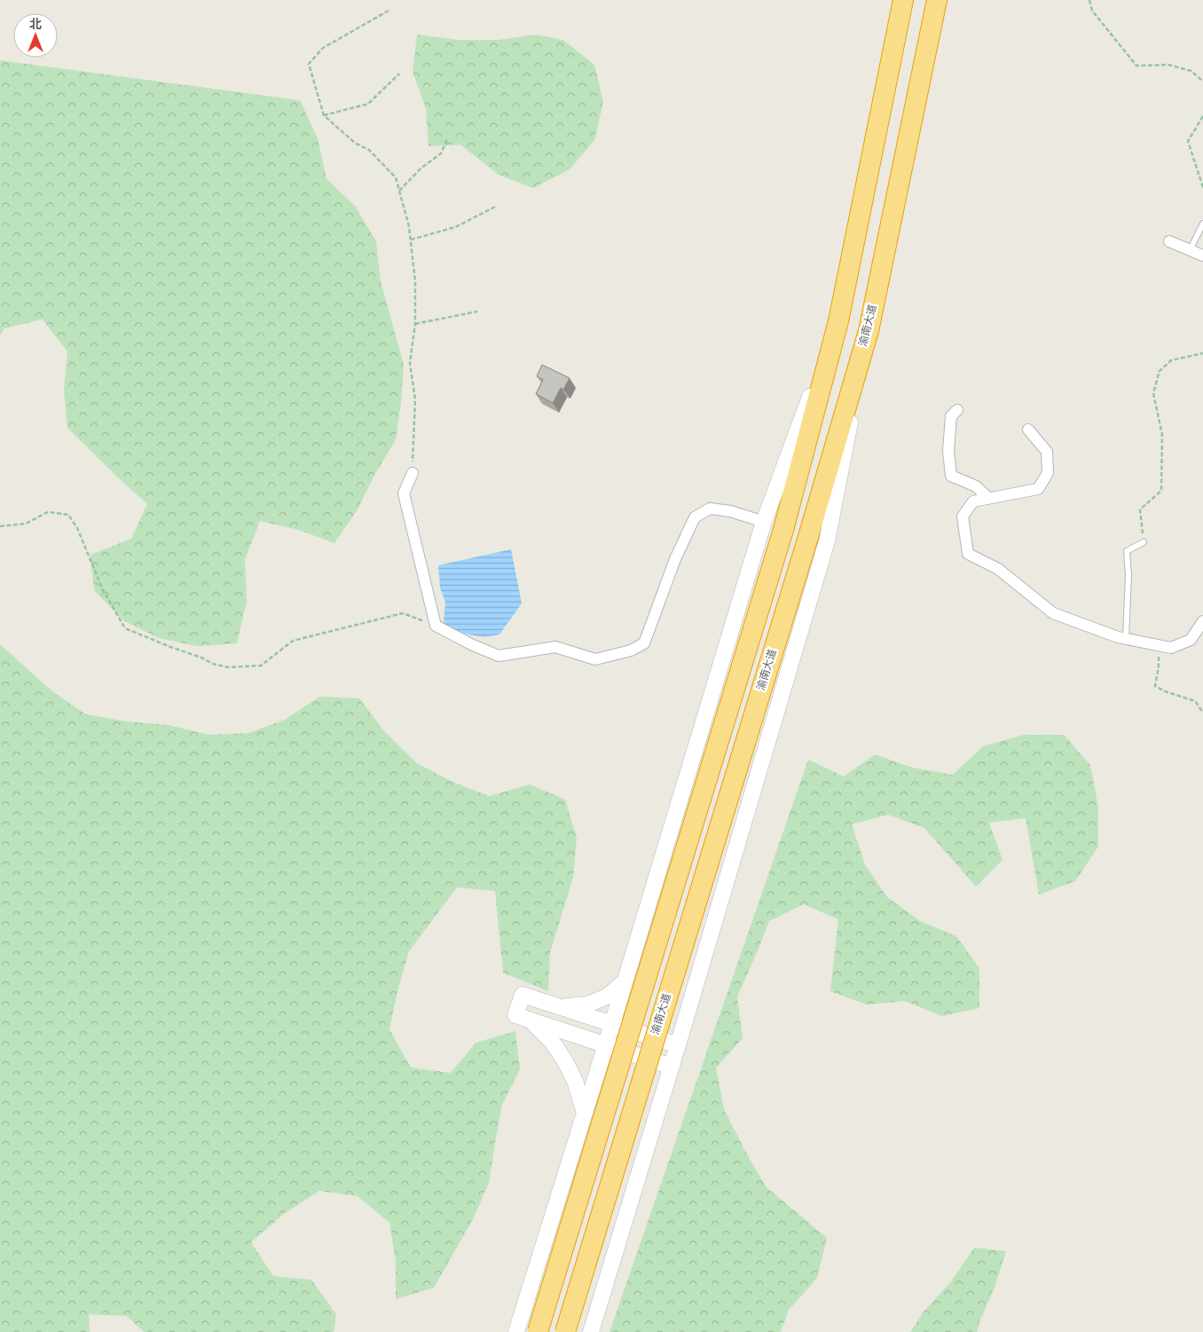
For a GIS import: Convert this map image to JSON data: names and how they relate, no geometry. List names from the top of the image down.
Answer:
{
  "streets": {
    "highway": ["渝南大道"]
  },
  "north": "top"
}
